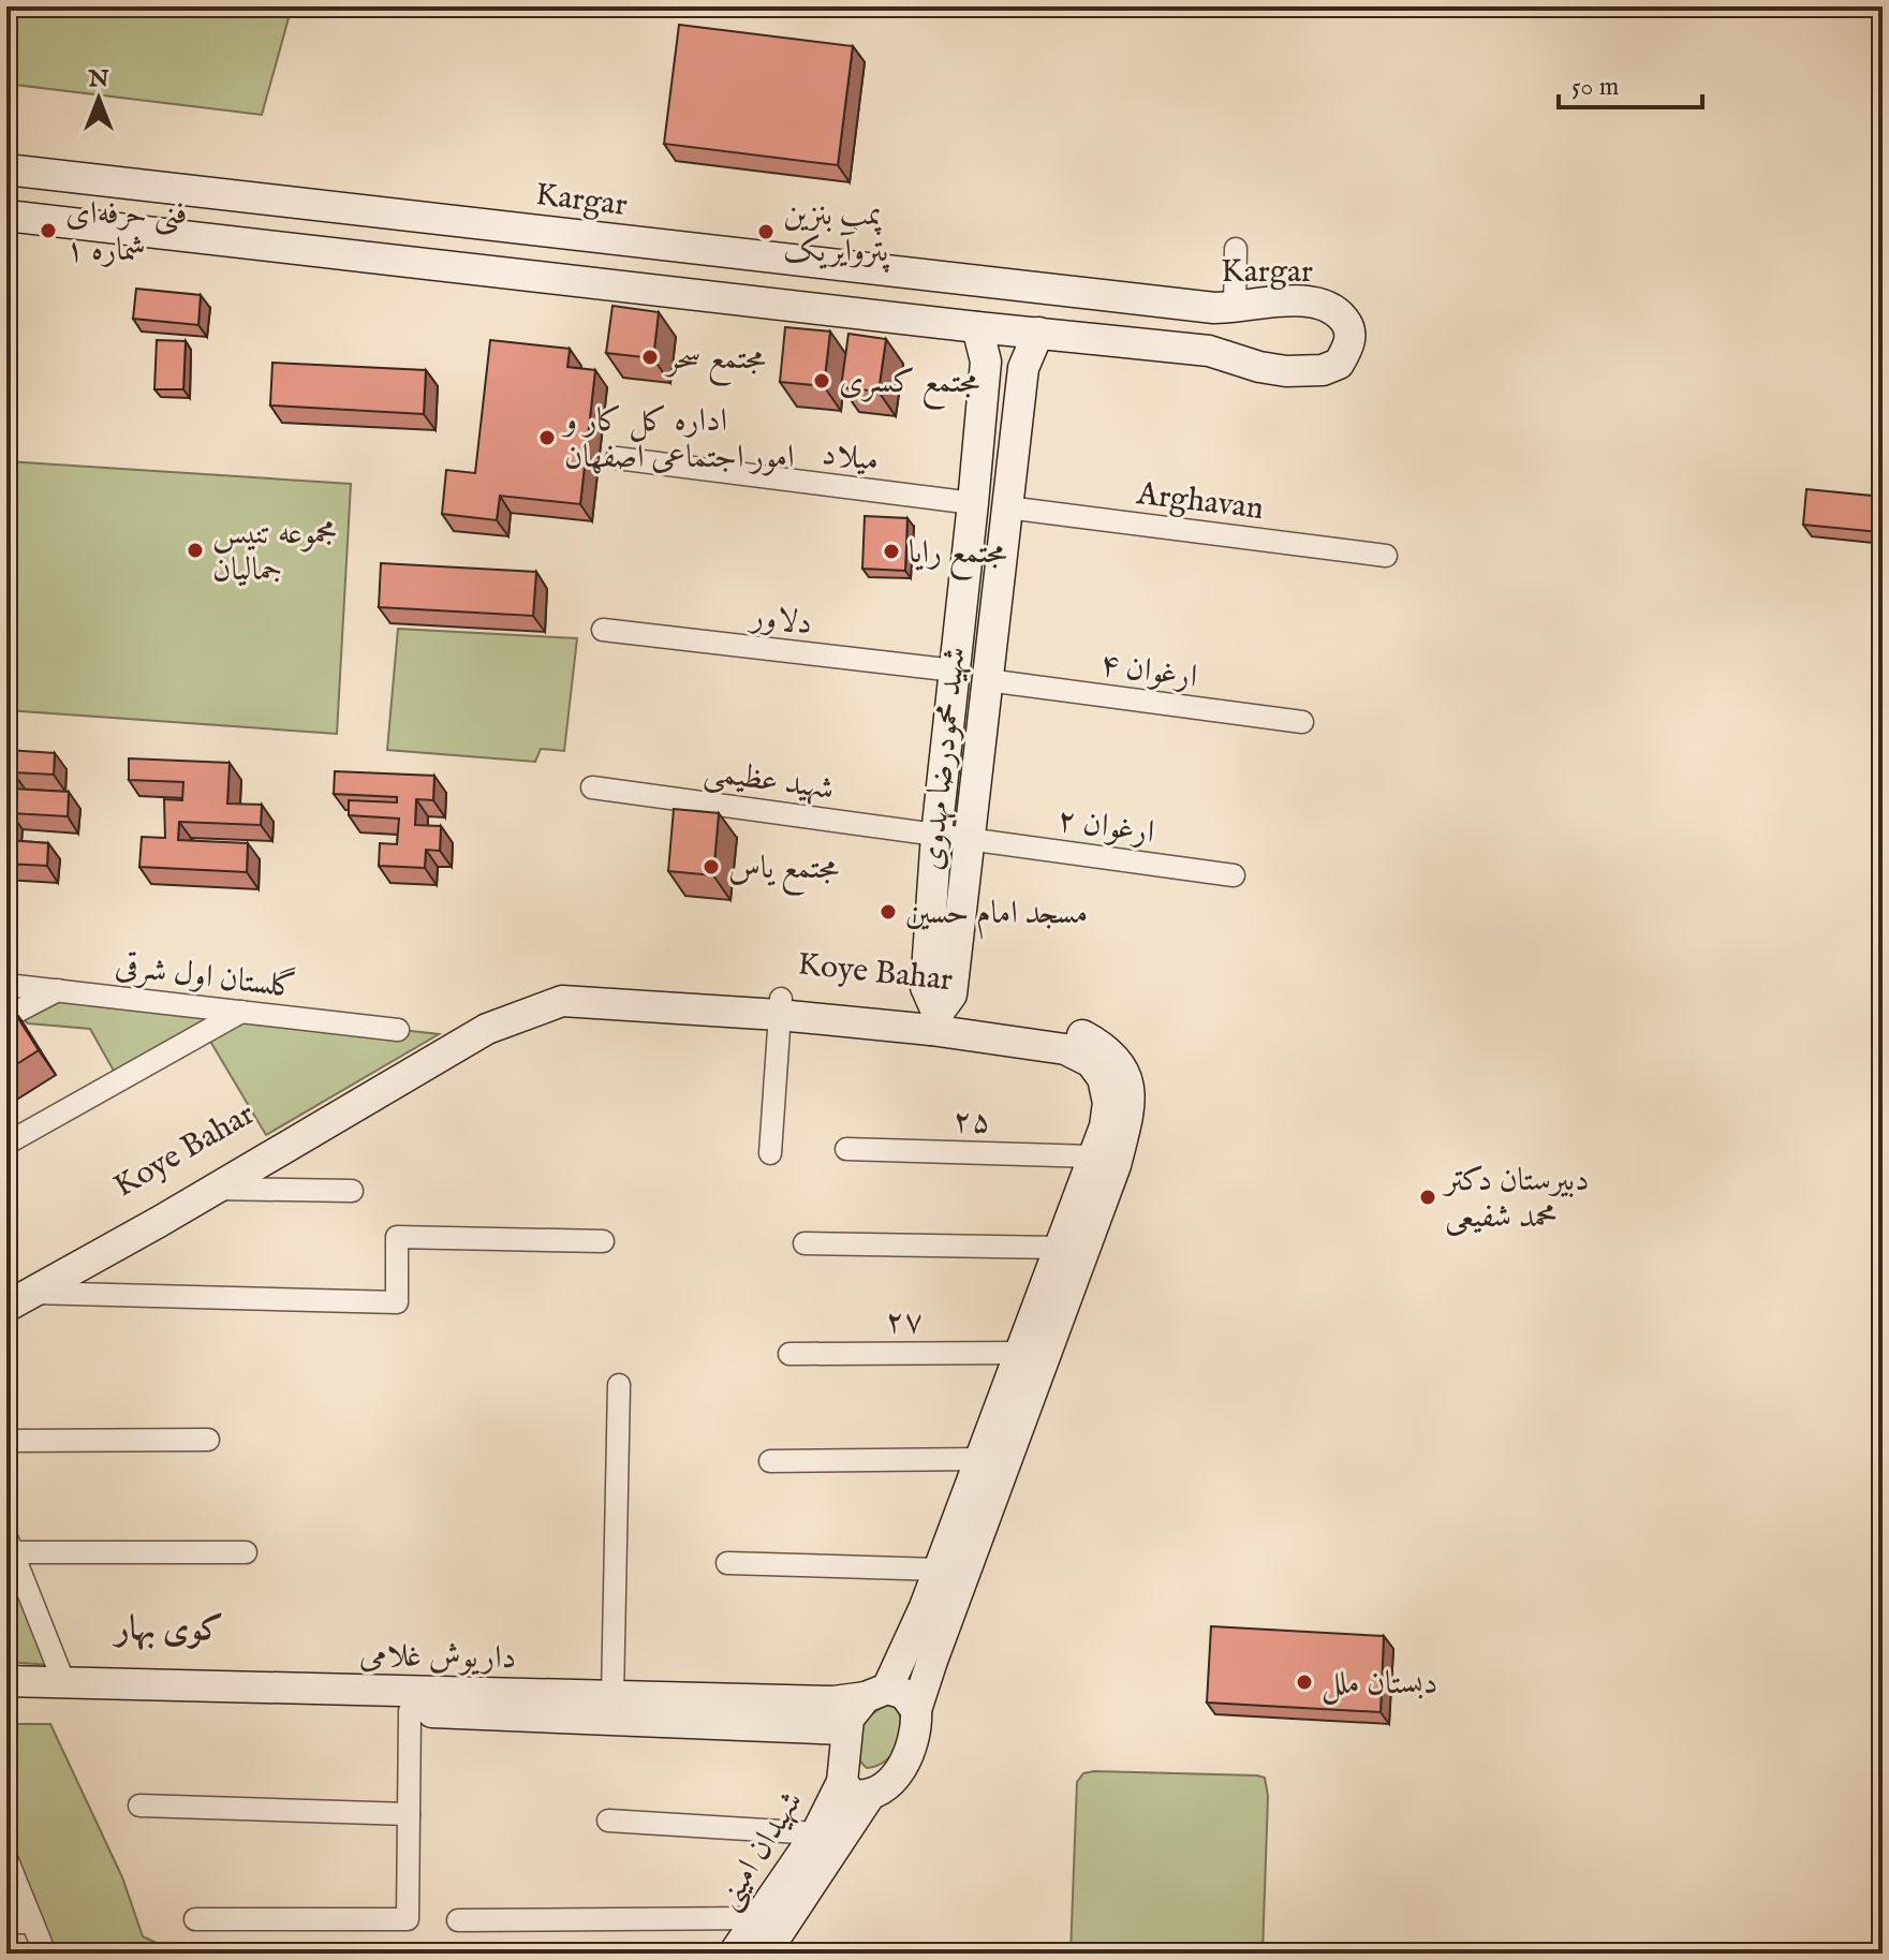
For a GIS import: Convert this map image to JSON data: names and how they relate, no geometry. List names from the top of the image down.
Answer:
{
  "streets": {
    "street": [
      "Kargar",
      "میلاد",
      "Arghavan",
      "دلاور",
      "ارغوان ۴",
      "شهید محمودرضا مهدوی",
      "شهید عظیمی",
      "ارغوان ۲",
      "Koye Bahar",
      "گلستان اول شرقی",
      "۲۵",
      "۲۷",
      "داریوش غلامی",
      "شهیدان امینی"
    ]
  },
  "crossings": [
    ["Kargar", "شهید محمودرضا مهدوی"],
    ["میلاد", "شهید محمودرضا مهدوی"],
    ["Arghavan", "شهید محمودرضا مهدوی"],
    ["دلاور", "شهید محمودرضا مهدوی"],
    ["ارغوان ۴", "شهید محمودرضا مهدوی"],
    ["شهید محمودرضا مهدوی", "شهید عظیمی"],
    ["شهید محمودرضا مهدوی", "ارغوان ۲"],
    ["شهید محمودرضا مهدوی", "Koye Bahar"],
    ["شهید عظیمی", "ارغوان ۲"],
    ["Koye Bahar", "۲۵"],
    ["Koye Bahar", "۲۷"],
    ["Koye Bahar", "داریوش غلامی"],
    ["Koye Bahar", "شهیدان امینی"],
    ["داریوش غلامی", "شهیدان امینی"]
  ],
  "districts": ["کوی بهار"],
  "places": [
    "فنی حرفه‌ای شماره ۱",
    "پمپ بنزین پتروآیریک",
    "مجتمع سحر",
    "مجتمع کسری",
    "اداره کل کار و امور اجتماعی اصفهان",
    "مجموعه تنیس جمالیان",
    "مجتمع رایا",
    "مجتمع یاس",
    "مسجد امام حسین",
    "دبیرستان دکتر محمد شفیعی",
    "دبستان ملل"
  ],
  "scale_bar": "50 m",
  "north": "top"
}
